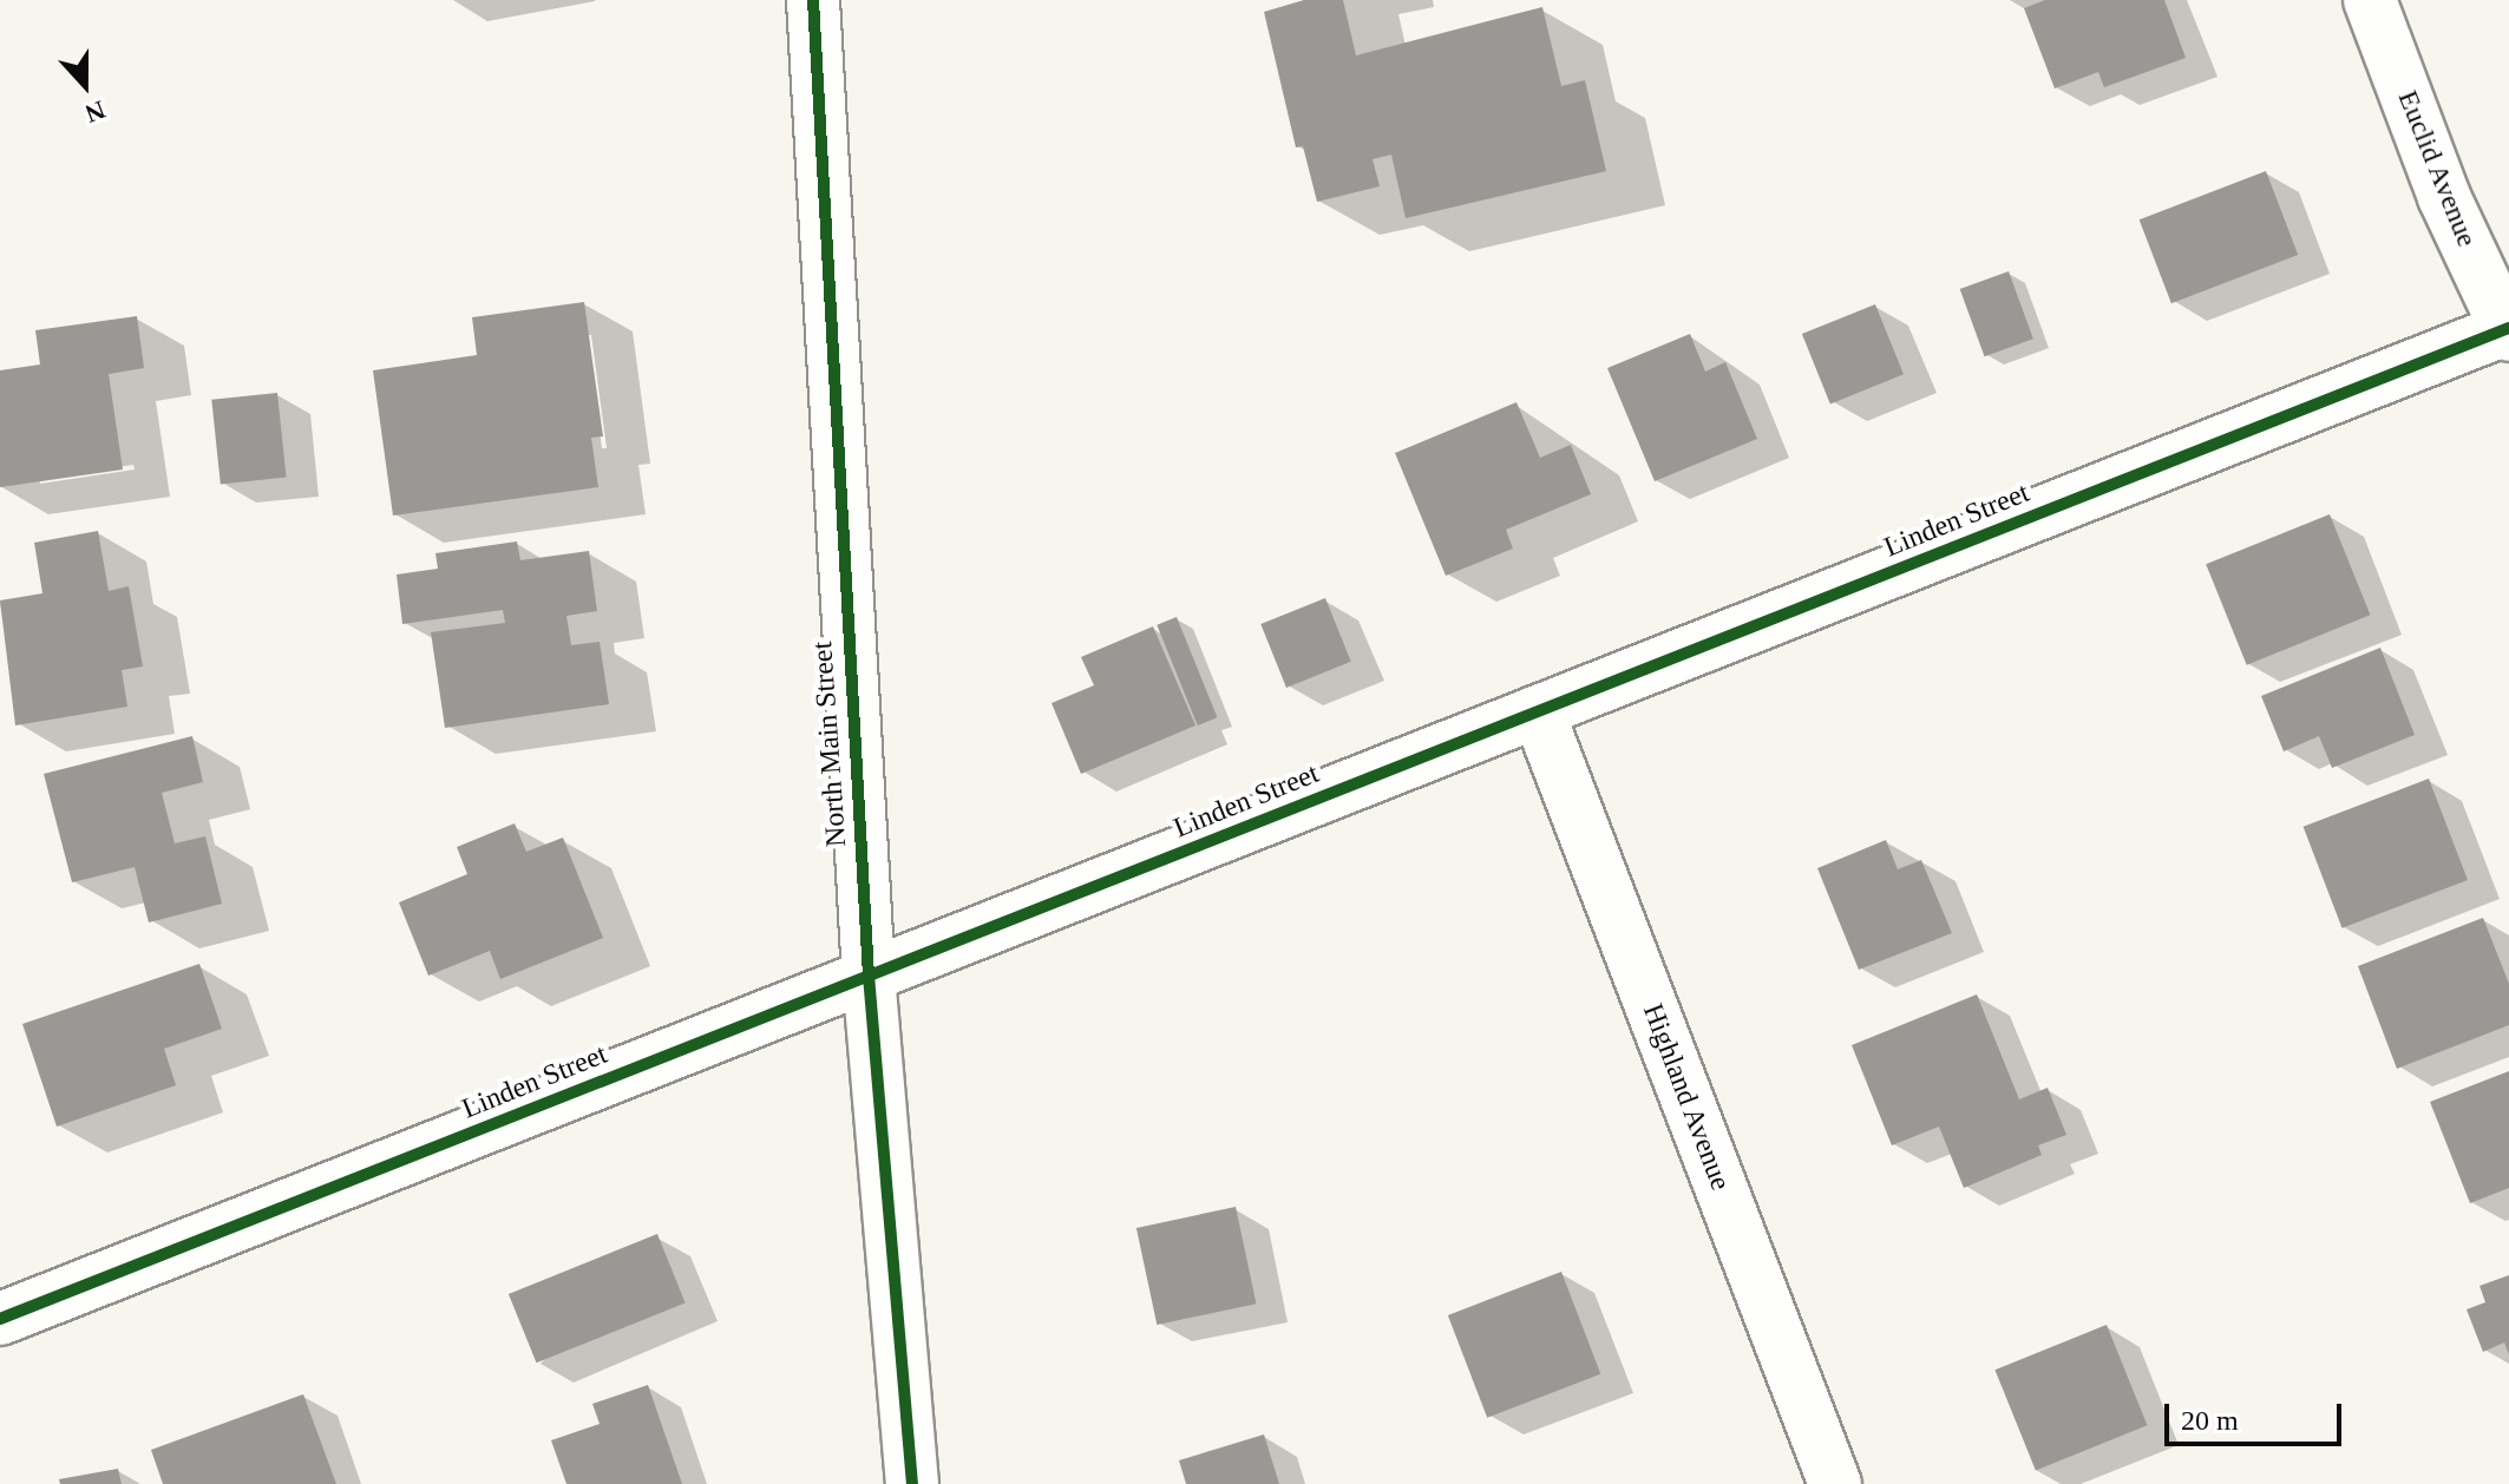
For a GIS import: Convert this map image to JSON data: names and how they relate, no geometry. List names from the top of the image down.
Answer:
{
  "streets": {
    "street": [
      "Euclid Avenue",
      "Linden Street",
      "North Main Street",
      "Highland Avenue"
    ]
  },
  "crossings": [
    ["Euclid Avenue", "Linden Street"],
    ["Linden Street", "North Main Street"],
    ["Linden Street", "Highland Avenue"]
  ],
  "scale_bar": "20 m",
  "north": "bottom"
}
